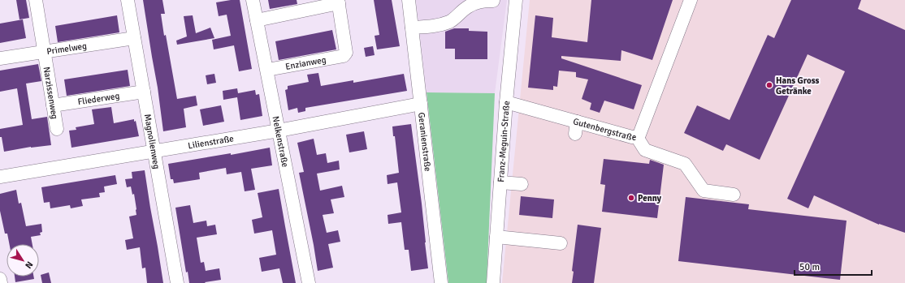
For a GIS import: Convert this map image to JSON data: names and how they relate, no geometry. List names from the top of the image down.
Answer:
{
  "streets": {
    "street": [
      "Primelweg",
      "Enzianweg",
      "Narzissenweg",
      "Fliederweg",
      "Gutenbergstraße",
      "Magnolienweg",
      "Nelkenstraße",
      "Geranienstraße",
      "Franz-Meguin-Straße",
      "Lilienstraße"
    ]
  },
  "crossings": [
    ["Primelweg", "Narzissenweg"],
    ["Primelweg", "Magnolienweg"],
    ["Enzianweg", "Nelkenstraße"],
    ["Narzissenweg", "Fliederweg"],
    ["Fliederweg", "Magnolienweg"],
    ["Gutenbergstraße", "Franz-Meguin-Straße"],
    ["Magnolienweg", "Lilienstraße"],
    ["Nelkenstraße", "Lilienstraße"],
    ["Geranienstraße", "Lilienstraße"]
  ],
  "places": ["Hans Gross Getränke", "Penny"],
  "scale_bar": "50 m",
  "north": "bottom right"
}
